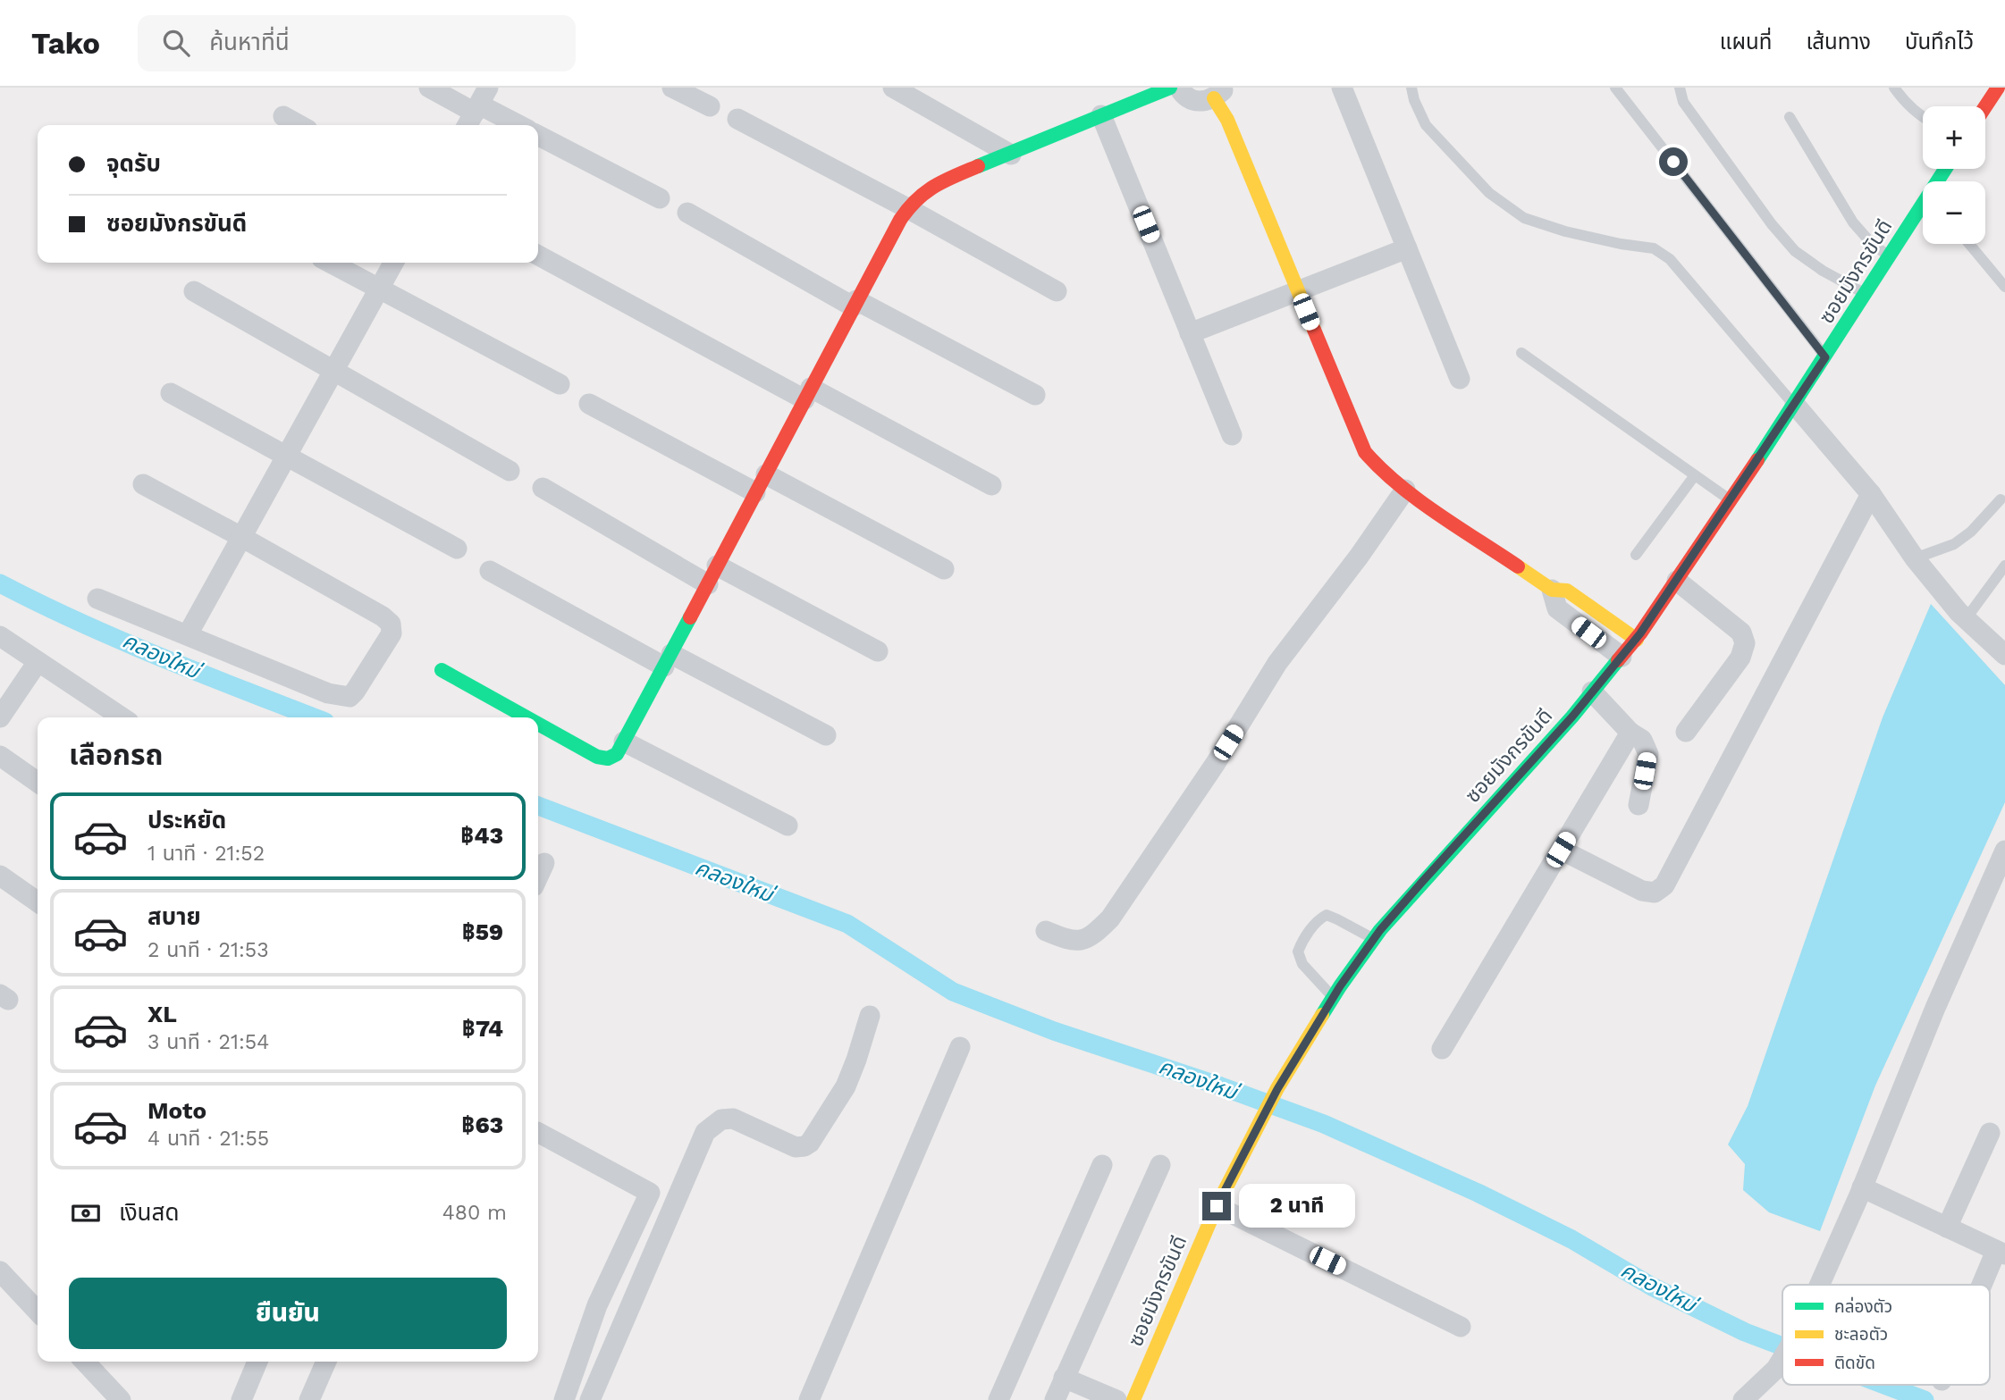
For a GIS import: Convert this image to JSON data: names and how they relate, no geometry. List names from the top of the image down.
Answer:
{
  "streets": {
    "street": ["ซอยมังกรขันดี"]
  },
  "water": ["คลองใหม่"],
  "legend": ["คล่องตัว", "ชะลอตัว", "ติดขัด"],
  "page": {
    "header": "Tako",
    "search": "ค้นหาที่นี่",
    "nav": ["แผนที่", "เส้นทาง", "บันทึกไว้"],
    "map_buttons": ["+", "−"],
    "banner": ["จุดรับ", "ซอยมังกรขันดี"],
    "heading": "เลือกรถ",
    "list": [
      {
        "name": "ประหยัด",
        "note": "1 นาที · 21:52",
        "value": "฿43"
      },
      {
        "name": "สบาย",
        "note": "2 นาที · 21:53",
        "value": "฿59"
      },
      {
        "name": "XL",
        "note": "3 นาที · 21:54",
        "value": "฿74"
      },
      {
        "name": "Moto",
        "note": "4 นาที · 21:55",
        "value": "฿63"
      }
    ],
    "pay": ["เงินสด", "480 m"],
    "bubble": "2 นาที",
    "buttons": "ยืนยัน"
  }
}
